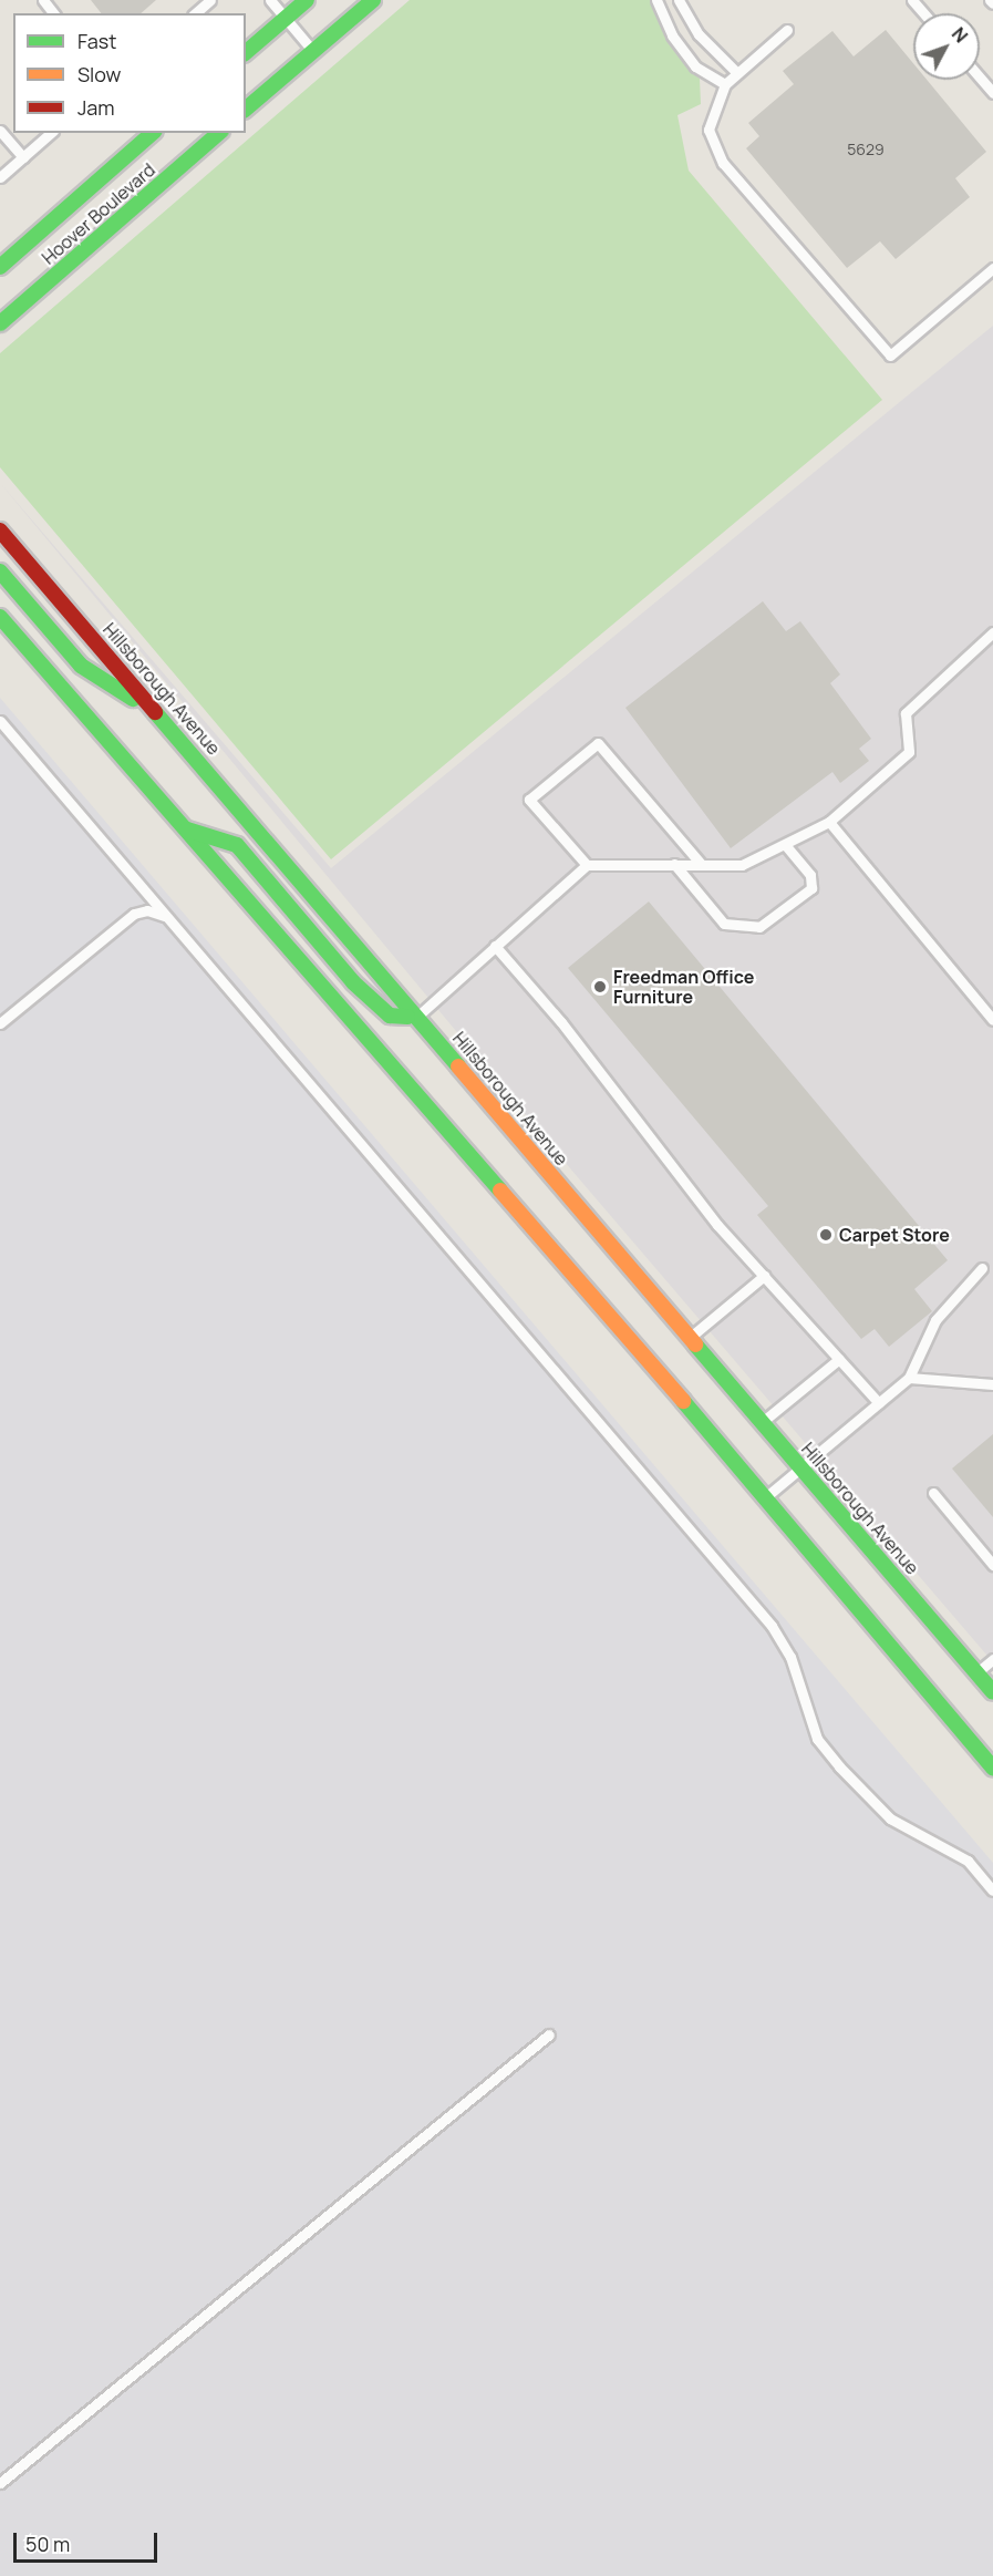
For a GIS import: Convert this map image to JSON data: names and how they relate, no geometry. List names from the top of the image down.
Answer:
{
  "streets": {
    "main road": ["Hoover Boulevard", "Hillsborough Avenue"]
  },
  "places": ["Freedman Office Furniture", "Carpet Store"],
  "house_numbers": ["5629"],
  "legend": ["Fast", "Slow", "Jam"],
  "scale_bar": "50 m",
  "north": "top right"
}
